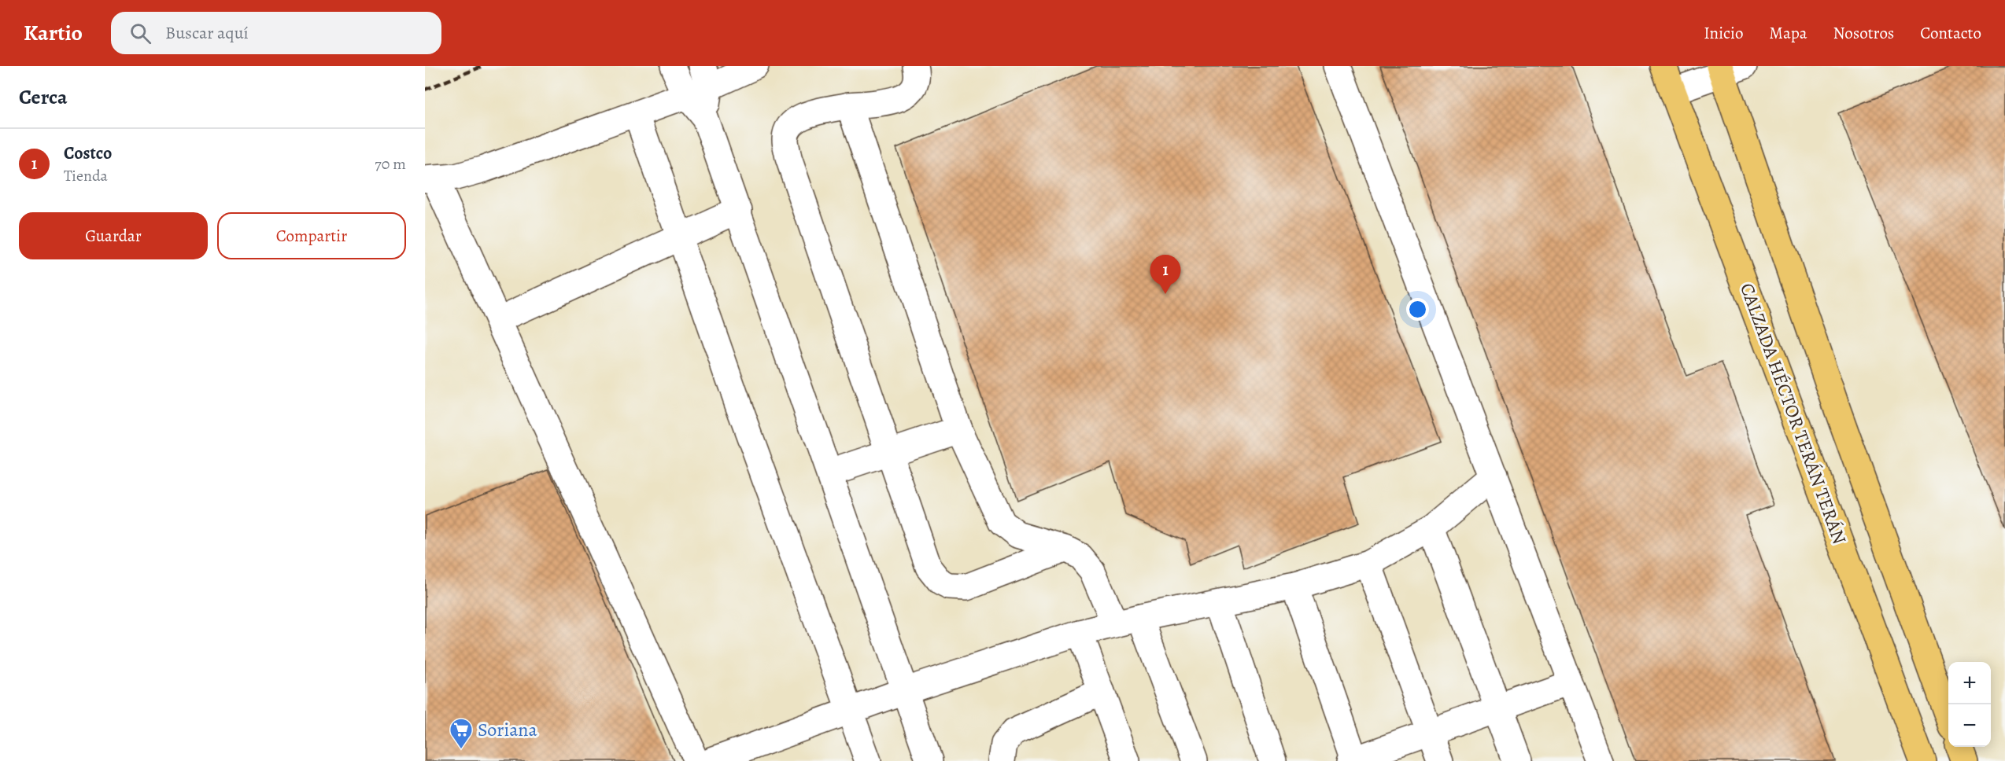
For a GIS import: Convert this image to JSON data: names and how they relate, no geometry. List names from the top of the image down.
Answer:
{
  "streets": {
    "main road": ["CALZADA HÉCTOR TERÁN TERÁN"]
  },
  "places": {
    "supermarket": ["Soriana"]
  },
  "page": {
    "header": "Kartio",
    "search": "Buscar aquí",
    "nav": [
      "Inicio",
      "Mapa",
      "Nosotros",
      "Contacto"
    ],
    "heading": "Cerca",
    "list": [
      {
        "mark": "1",
        "name": "Costco",
        "note": "Tienda",
        "value": "70 m"
      }
    ],
    "buttons": ["Guardar", "Compartir"],
    "pins": "1",
    "map_buttons": ["+", "−"]
  }
}
